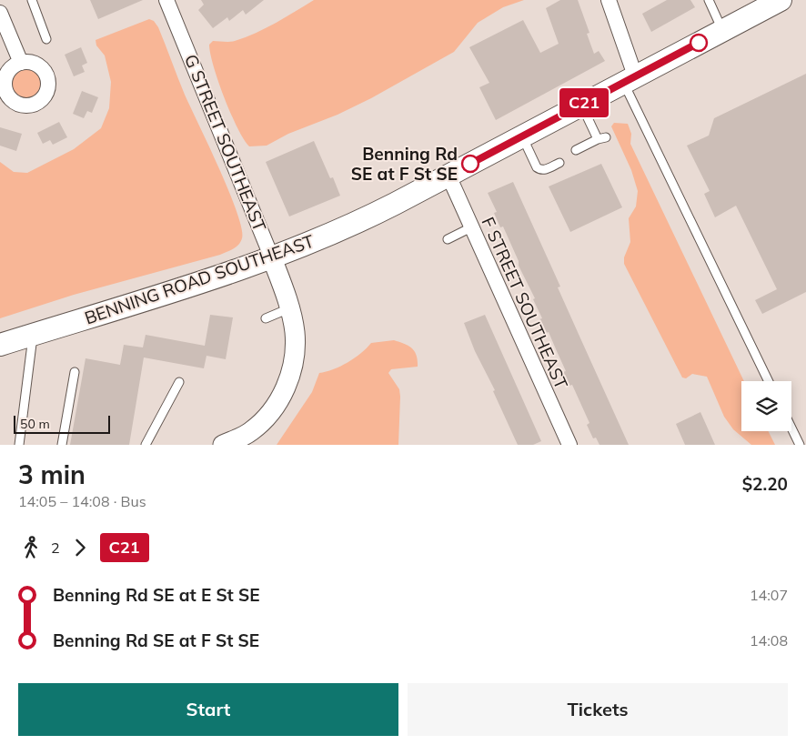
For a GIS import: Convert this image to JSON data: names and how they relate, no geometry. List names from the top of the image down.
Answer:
{
  "streets": {
    "main road": ["BENNING ROAD SOUTHEAST"],
    "street": ["G STREET SOUTHEAST", "F STREET SOUTHEAST"]
  },
  "crossings": [
    ["G STREET SOUTHEAST", "BENNING ROAD SOUTHEAST"],
    ["BENNING ROAD SOUTHEAST", "F STREET SOUTHEAST"]
  ],
  "places": ["Benning Rd SE at F St SE"],
  "lines": ["bus line C21"],
  "scale_bar": "50 m",
  "page": {
    "on_map": "C21",
    "scale": "50 m",
    "heading": ["3 min", "14:05 – 14:08 · Bus", "$2.20"],
    "legs": ["2", "C21"],
    "list": [
      {
        "name": "Benning Rd SE at E St SE",
        "value": "14:07"
      },
      {
        "name": "Benning Rd SE at F St SE",
        "value": "14:08"
      }
    ],
    "buttons": ["Start", "Tickets"]
  }
}
